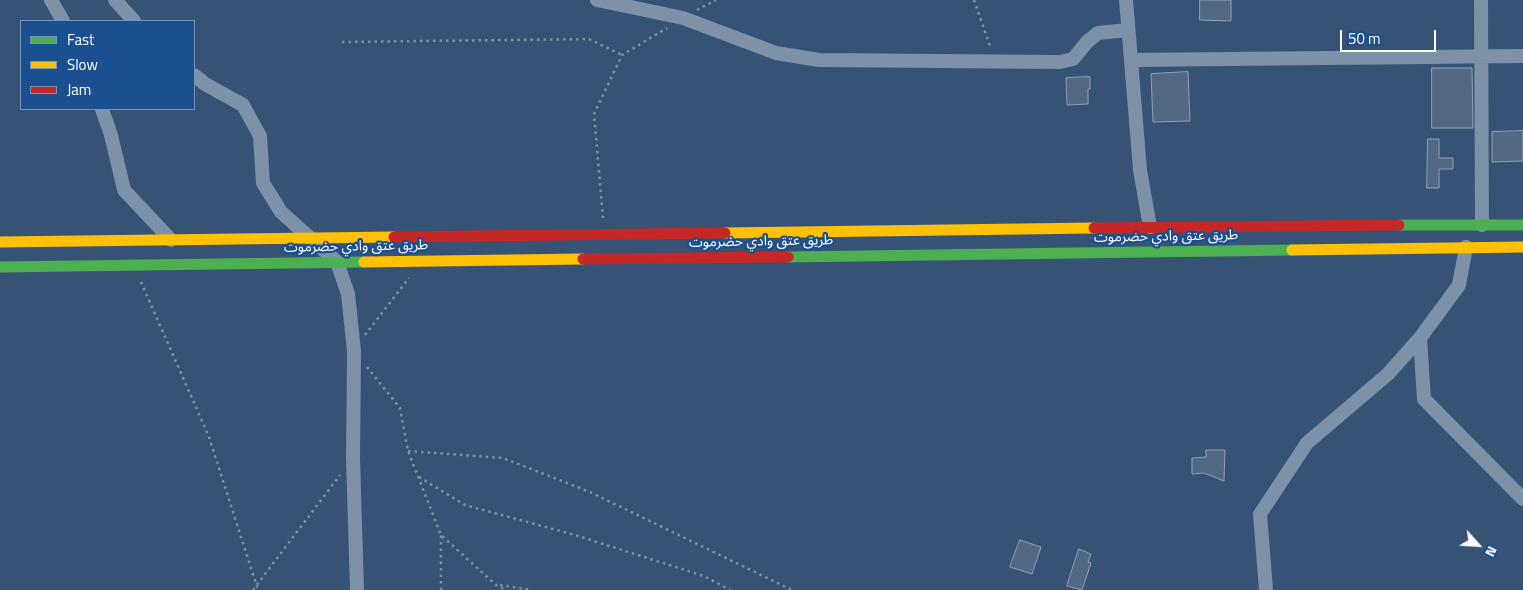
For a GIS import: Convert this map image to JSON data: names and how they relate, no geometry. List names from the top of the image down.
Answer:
{
  "streets": {
    "main road": ["طريق عتق وادي حضرموت"]
  },
  "legend": ["Fast", "Slow", "Jam"],
  "scale_bar": "50 m",
  "north": "bottom right"
}
